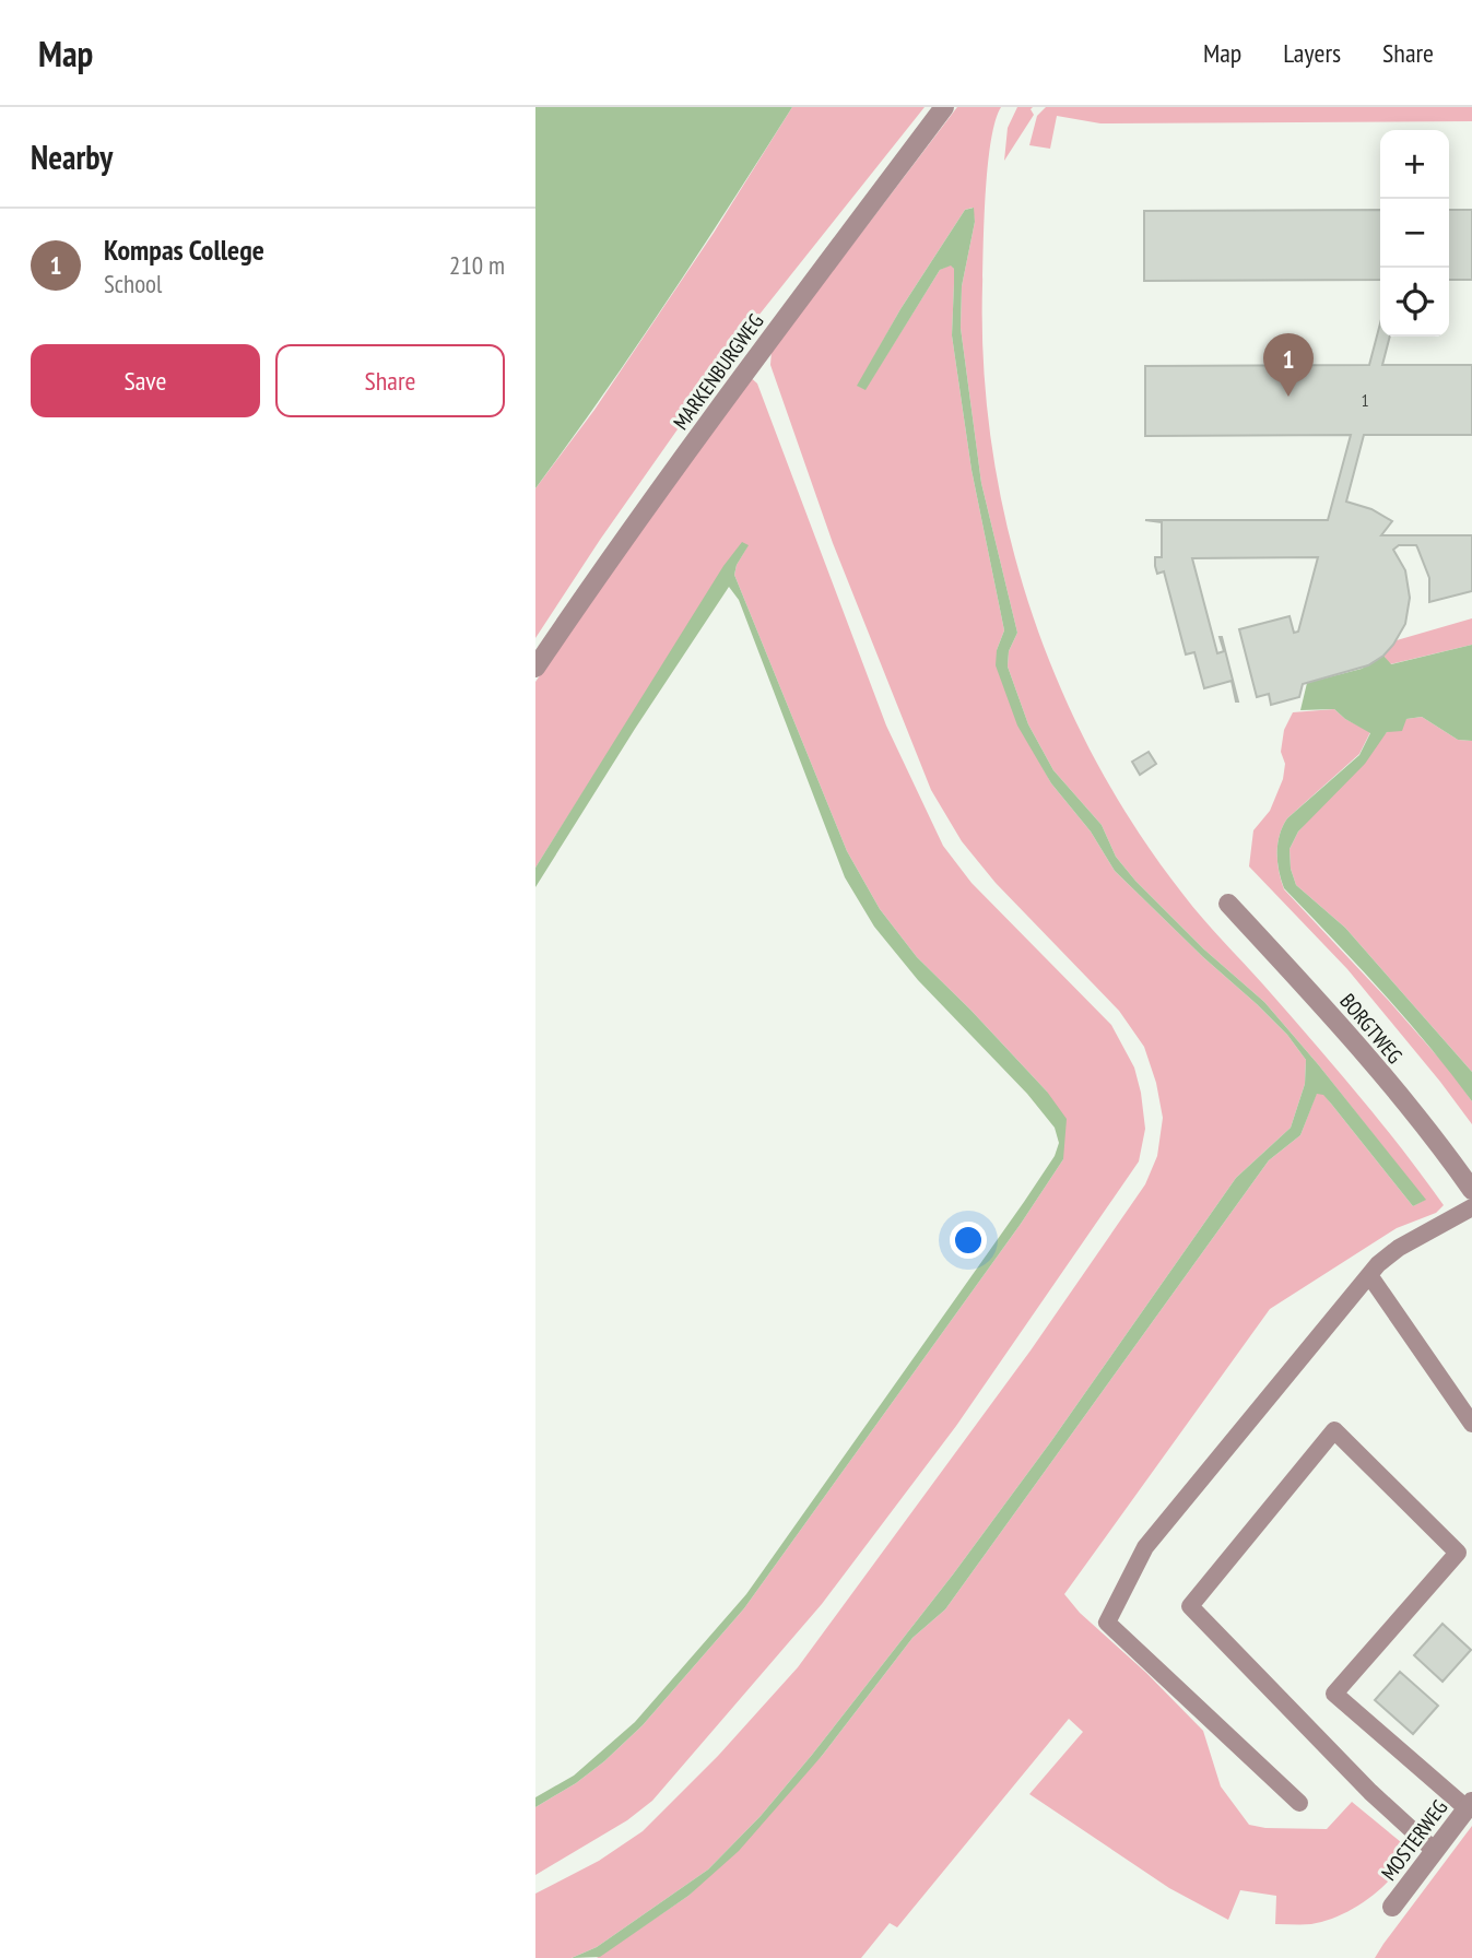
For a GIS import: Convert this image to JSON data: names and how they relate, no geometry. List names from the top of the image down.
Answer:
{
  "streets": {
    "street": ["MARKENBURGWEG", "BORGTWEG", "MOSTERWEG"]
  },
  "house_numbers": ["1"],
  "page": {
    "header": "Map",
    "nav": ["Map", "Layers", "Share"],
    "heading": "Nearby",
    "map_buttons": ["+", "−"],
    "list": [
      {
        "mark": "1",
        "name": "Kompas College",
        "note": "School",
        "value": "210 m"
      }
    ],
    "buttons": ["Save", "Share"],
    "pins": "1"
  }
}
